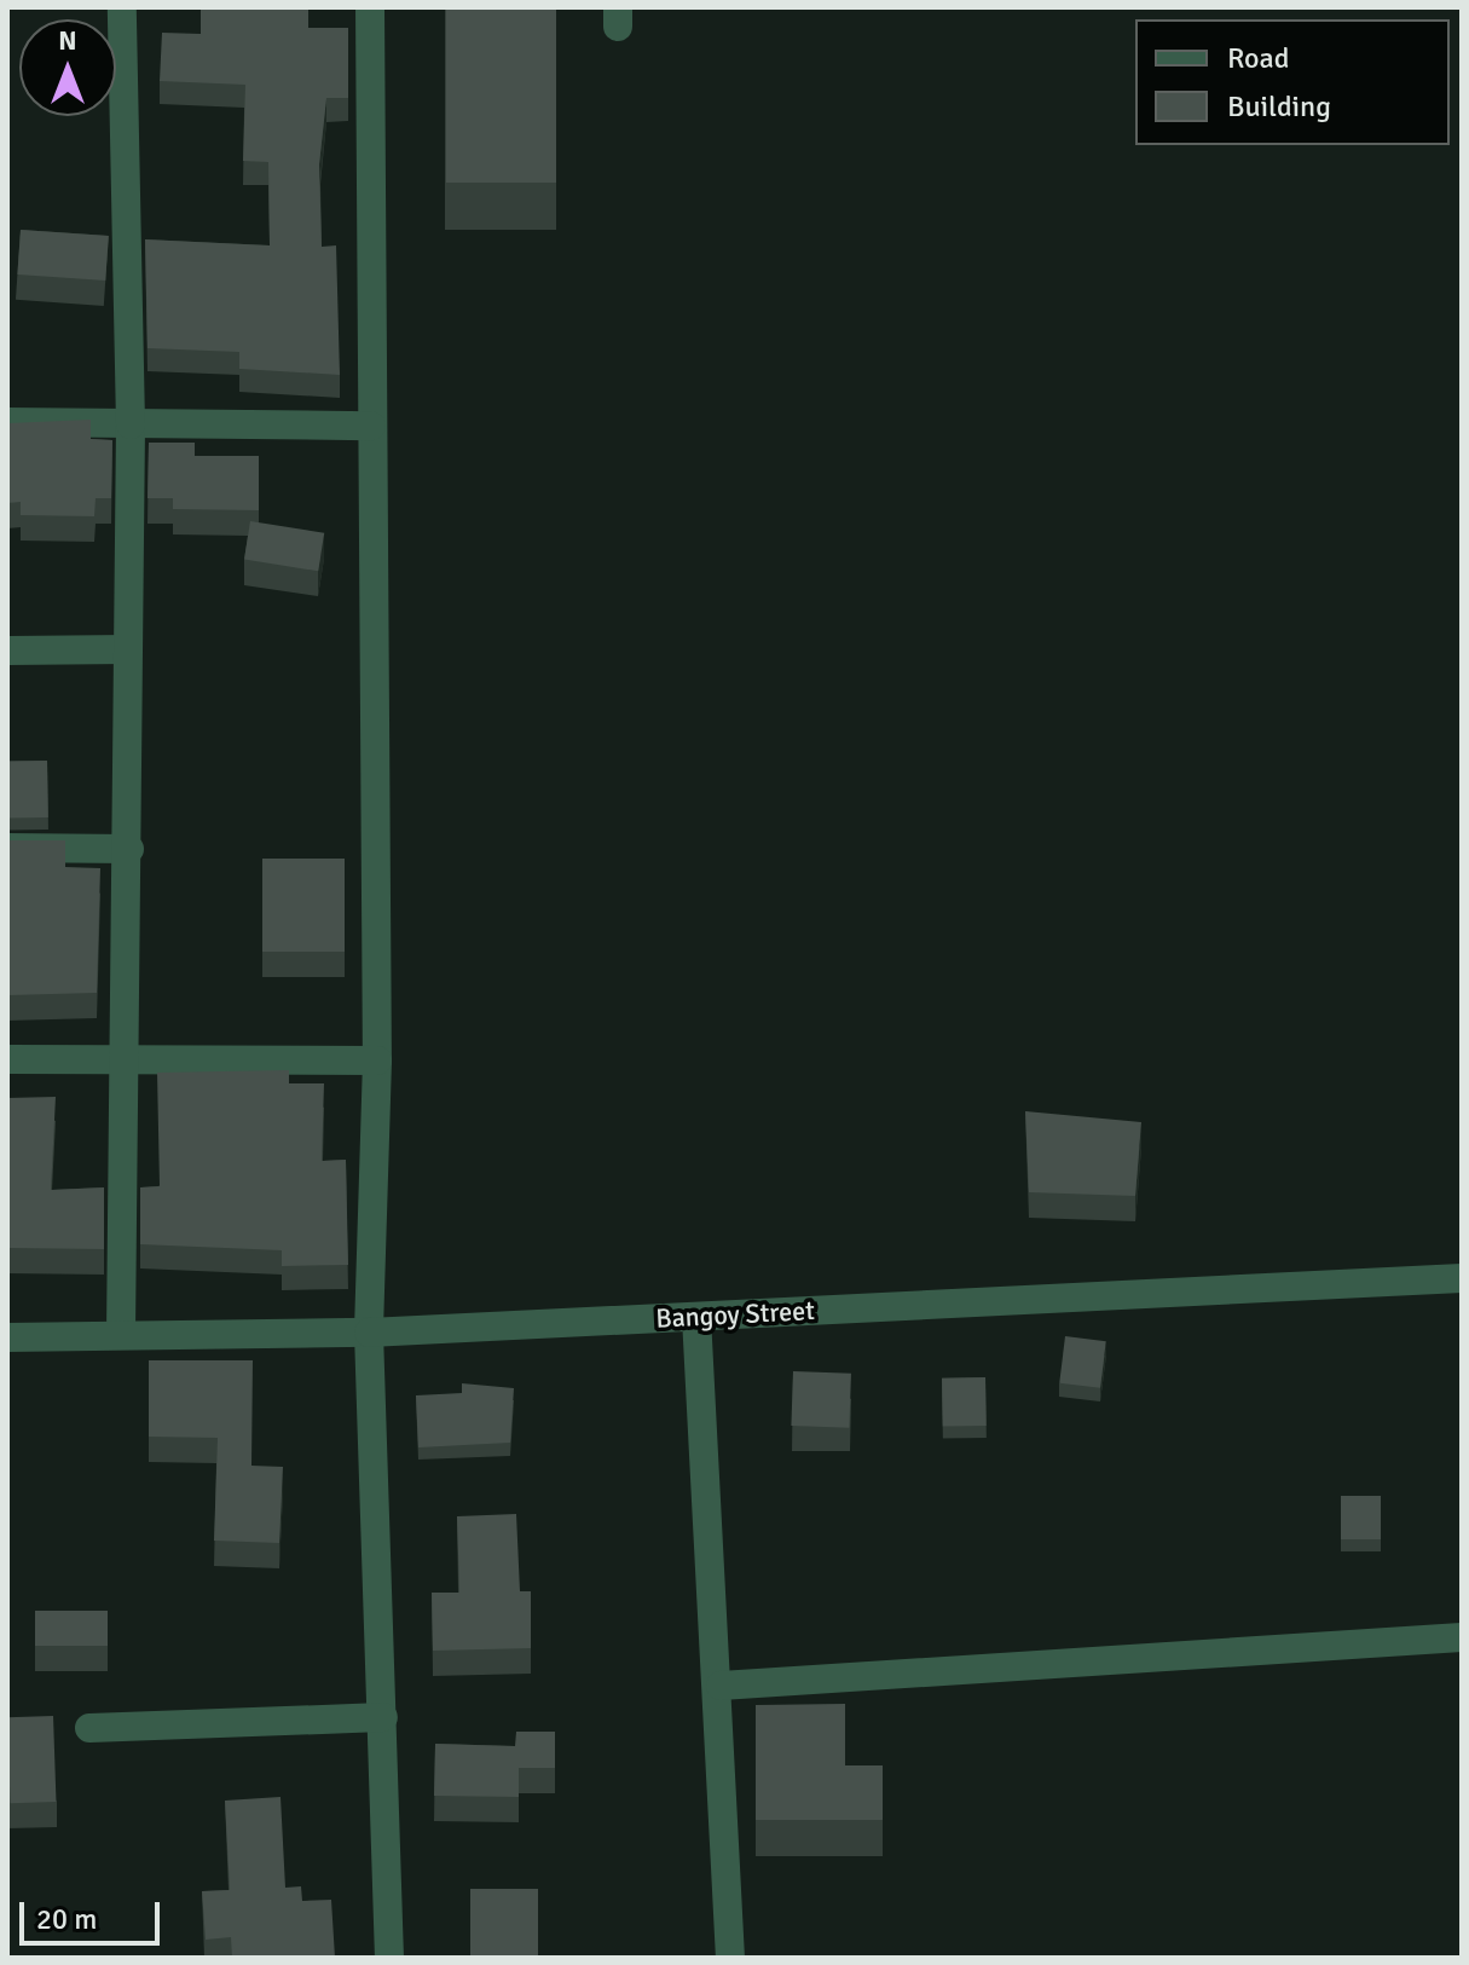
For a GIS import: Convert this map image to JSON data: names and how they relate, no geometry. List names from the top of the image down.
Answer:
{
  "streets": {
    "street": ["Bangoy Street"]
  },
  "legend": ["Road", "Building"],
  "scale_bar": "20 m",
  "north": "top"
}
